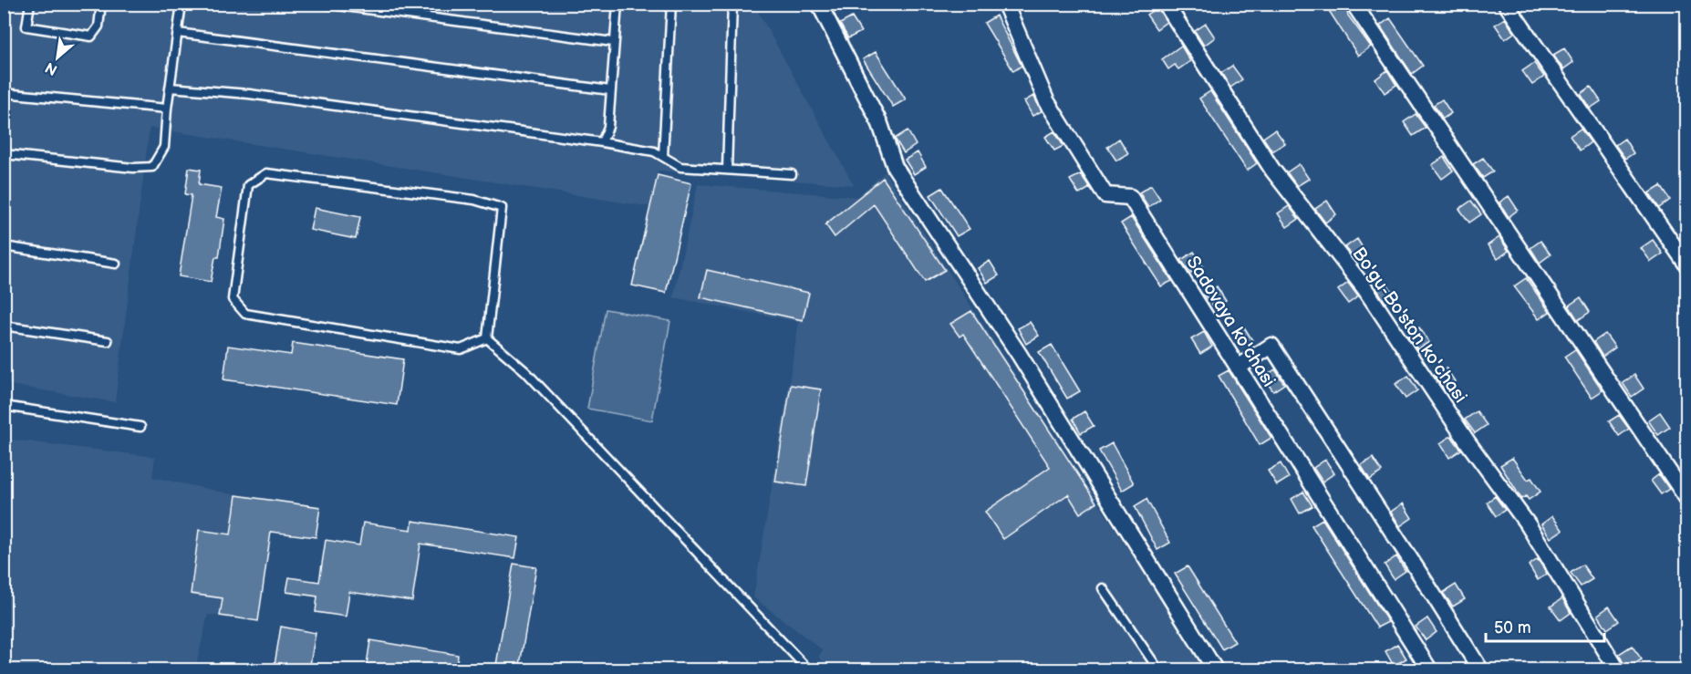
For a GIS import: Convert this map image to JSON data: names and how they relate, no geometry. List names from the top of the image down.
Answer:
{
  "streets": {
    "street": ["Sadovaya ko'chasi", "Bo'gu-Bo'ston ko'chasi"]
  },
  "scale_bar": "50 m",
  "north": "bottom left"
}
